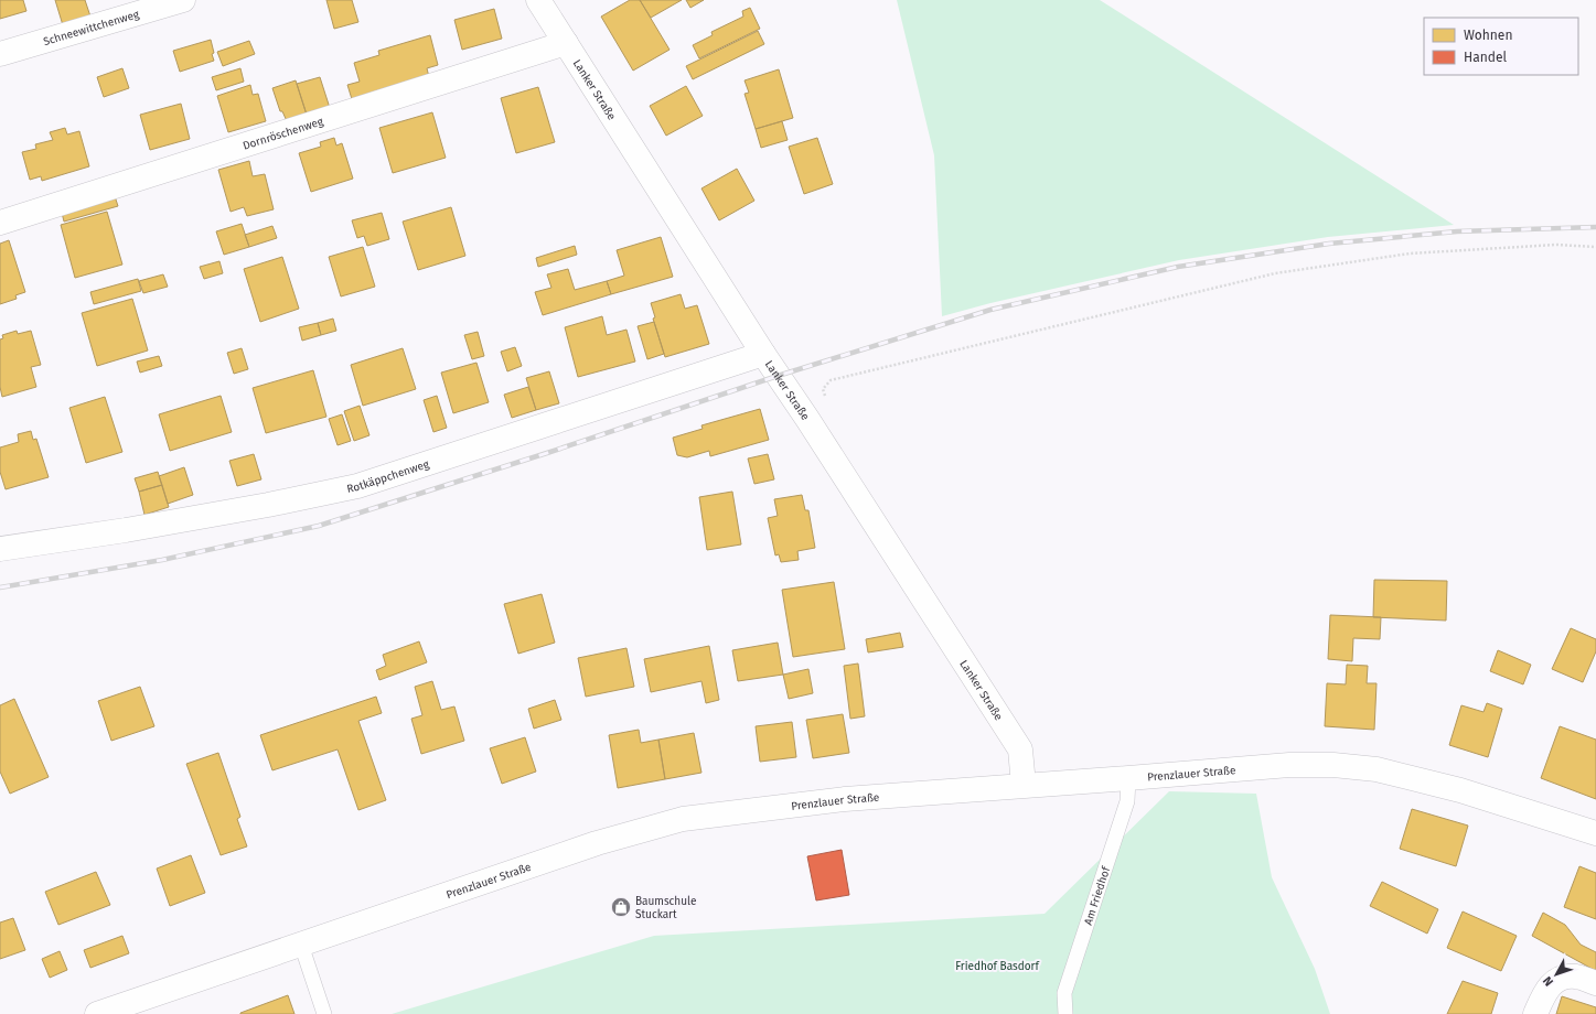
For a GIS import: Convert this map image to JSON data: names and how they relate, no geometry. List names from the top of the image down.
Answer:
{
  "streets": {
    "street": [
      "Schneewittchenweg",
      "Lanker Straße",
      "Dornröschenweg",
      "Rotkäppchenweg",
      "Prenzlauer Straße"
    ],
    "lane": ["Am Friedhof"]
  },
  "crossings": [
    ["Lanker Straße", "Dornröschenweg"],
    ["Lanker Straße", "Rotkäppchenweg"],
    ["Lanker Straße", "Prenzlauer Straße"],
    ["Prenzlauer Straße", "Am Friedhof"]
  ],
  "parks": ["Friedhof Basdorf"],
  "places": {
    "shop": ["Baumschule Stuckart"]
  },
  "legend": ["Wohnen", "Handel"],
  "north": "bottom left"
}
